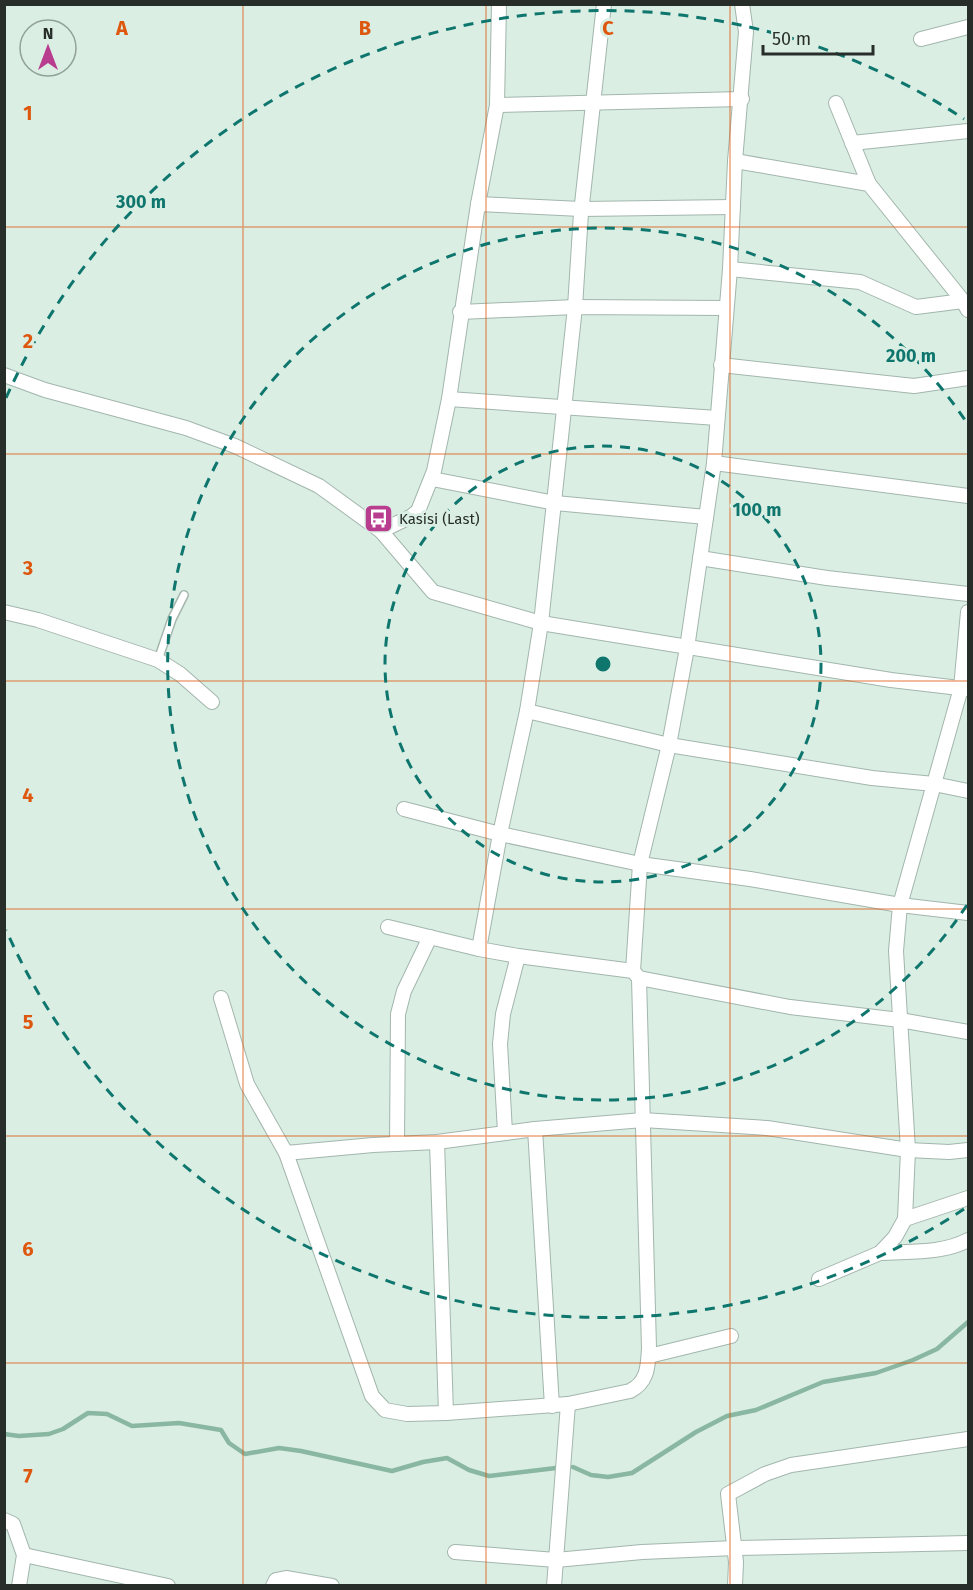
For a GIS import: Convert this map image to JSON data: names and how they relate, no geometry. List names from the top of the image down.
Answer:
{
  "places": {
    "bus stop": ["Kasisi (Last)"]
  },
  "scale_bar": "50 m",
  "north": "top",
  "grid": {
    "columns": ["A", "B", "C"],
    "rows": [
      "1",
      "2",
      "3",
      "4",
      "5",
      "6",
      "7"
    ]
  },
  "rings": ["300 m", "200 m", "100 m"]
}
